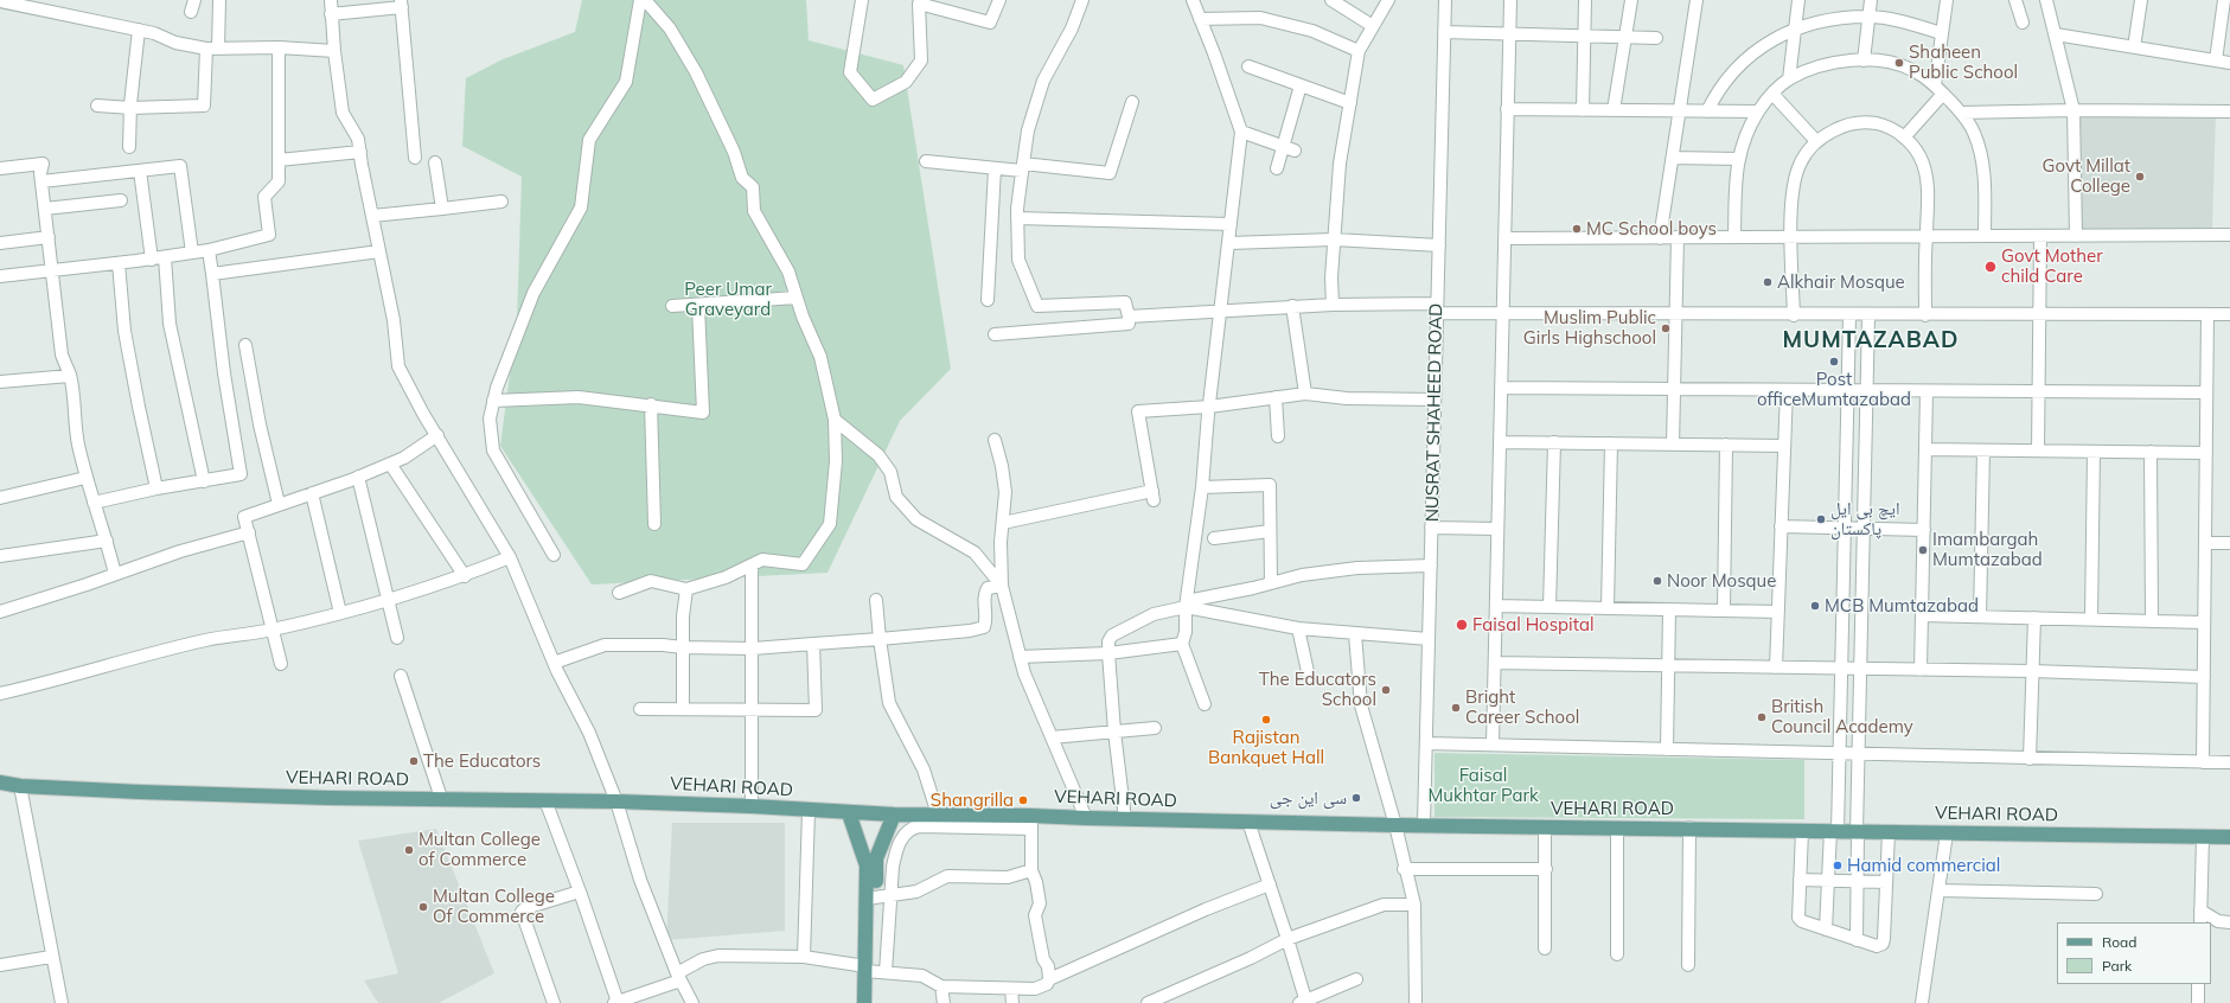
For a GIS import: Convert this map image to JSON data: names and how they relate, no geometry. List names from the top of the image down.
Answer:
{
  "streets": {
    "main road": ["VEHARI ROAD"],
    "street": ["NUSRAT SHAHEED ROAD"]
  },
  "crossings": [
    ["NUSRAT SHAHEED ROAD", "VEHARI ROAD"]
  ],
  "districts": ["MUMTAZABAD"],
  "parks": ["Peer Umar Graveyard", "Faisal Mukhtar Park"],
  "places": [
    "Shaheen Public School",
    "Govt Millat College",
    "MC School boys",
    "Govt Mother child Care",
    "Alkhair Mosque",
    "Muslim Public Girls Highschool",
    "Post officeMumtazabad",
    "ایچ بی ایل پاکستان",
    "Imambargah Mumtazabad",
    "Noor Mosque",
    "MCB Mumtazabad",
    "Faisal Hospital",
    "The Educators School",
    "Bright Career School",
    "British Council Academy",
    "Rajistan Bankquet Hall",
    "The Educators",
    "سی این جی",
    "Shangrilla",
    "Multan College of Commerce",
    "Hamid commercial",
    "Multan College Of Commerce"
  ],
  "legend": ["Road", "Park"]
}
